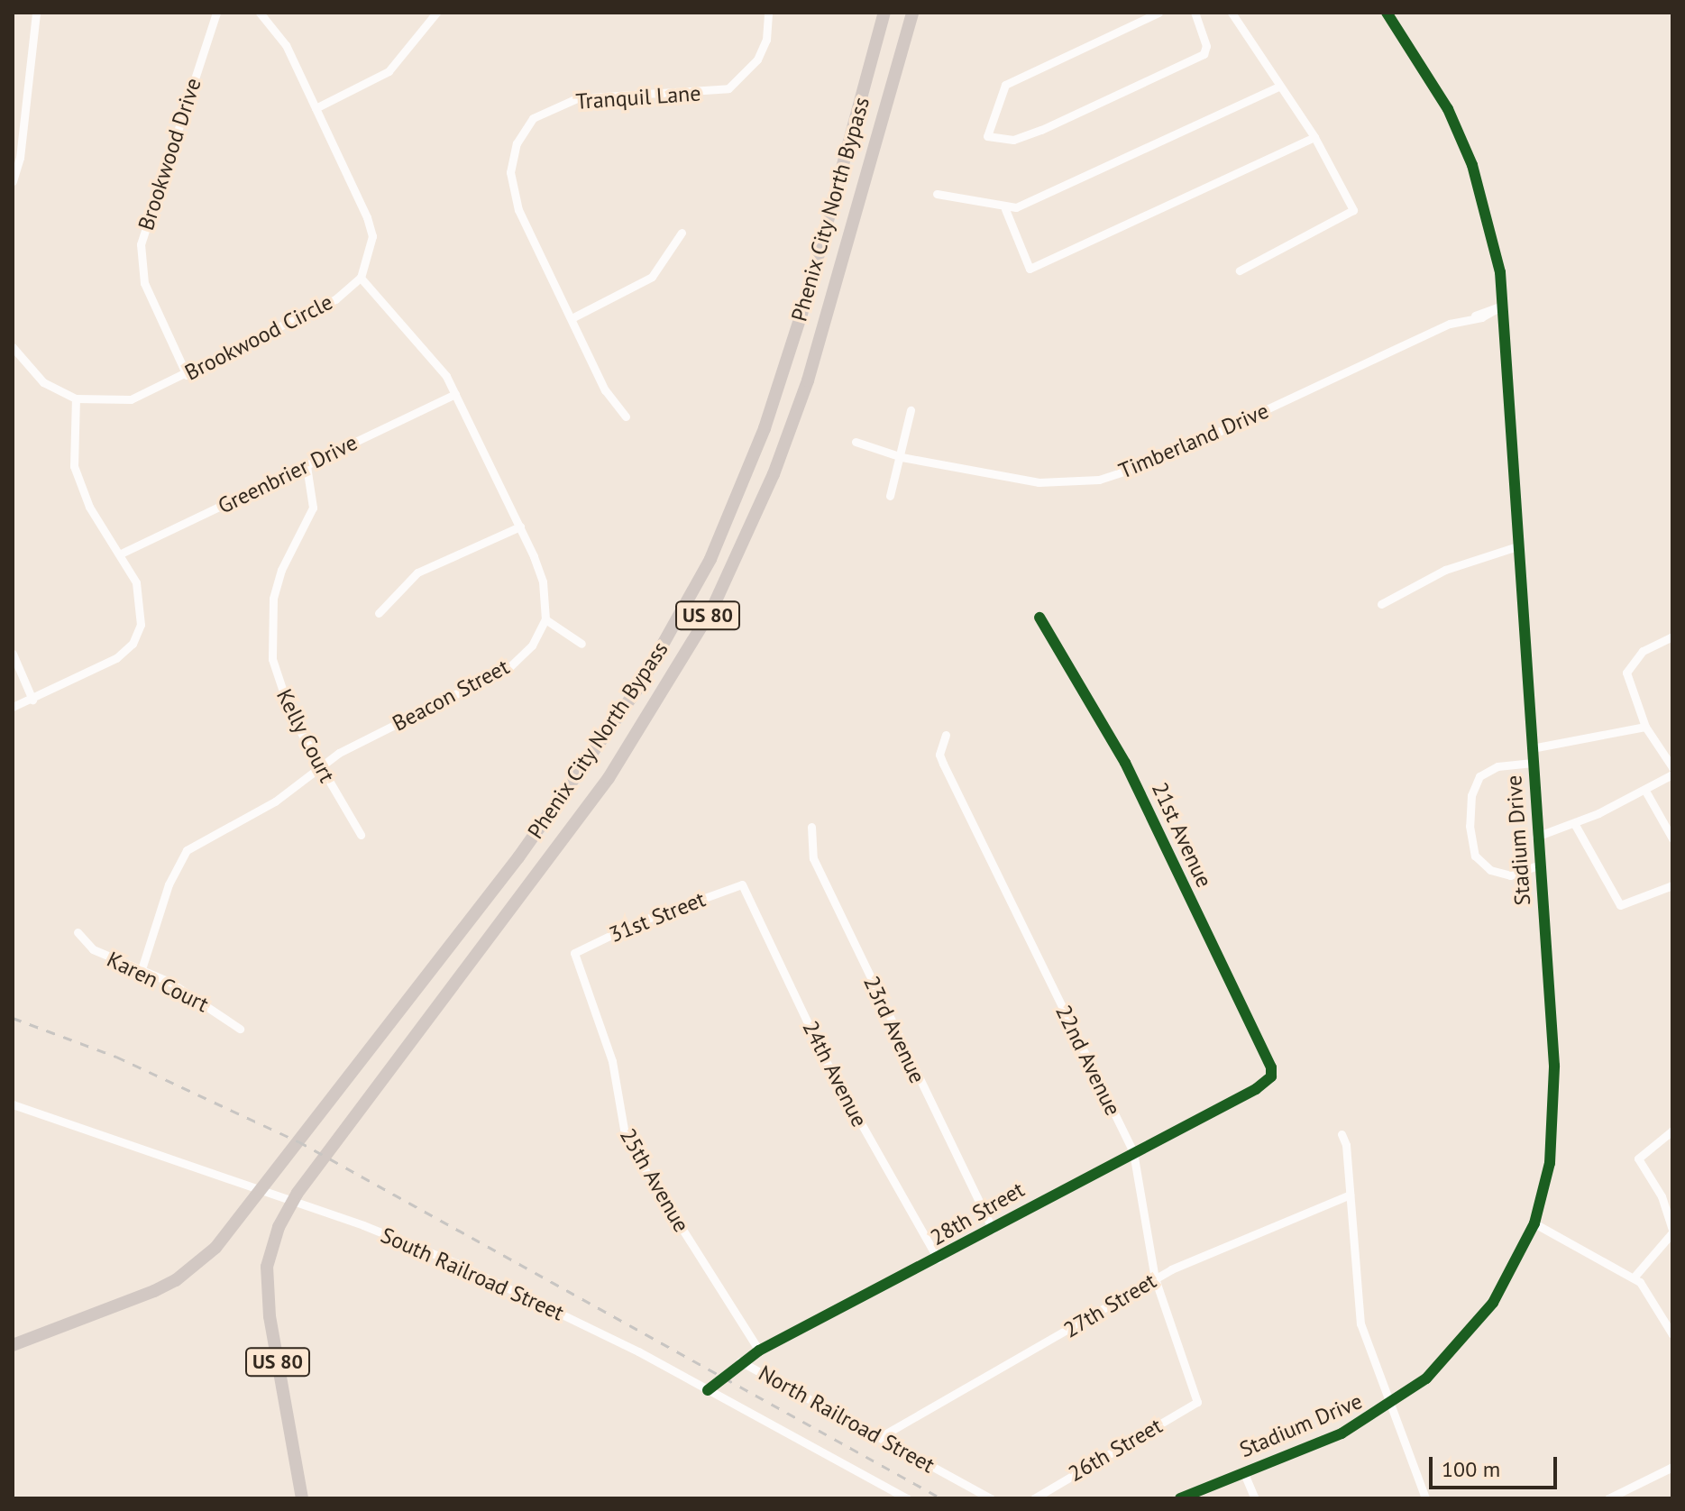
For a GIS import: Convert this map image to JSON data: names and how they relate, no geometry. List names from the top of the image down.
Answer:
{
  "streets": {
    "highway": ["Phenix City North Bypass", "US 80"],
    "street": [
      "Tranquil Lane",
      "Brookwood Drive",
      "Brookwood Circle",
      "Timberland Drive",
      "Greenbrier Drive",
      "Beacon Street",
      "Kelly Court",
      "21st Avenue",
      "Stadium Drive",
      "31st Street",
      "Karen Court",
      "23rd Avenue",
      "22nd Avenue",
      "24th Avenue",
      "25th Avenue",
      "28th Street",
      "South Railroad Street",
      "27th Street",
      "North Railroad Street",
      "26th Street"
    ]
  },
  "crossings": [
    ["Brookwood Drive", "Brookwood Circle"],
    ["Timberland Drive", "Stadium Drive"],
    ["Greenbrier Drive", "Kelly Court"],
    ["Beacon Street", "Kelly Court"],
    ["Beacon Street", "Karen Court"],
    ["21st Avenue", "28th Street"],
    ["31st Street", "24th Avenue"],
    ["31st Street", "25th Avenue"],
    ["23rd Avenue", "28th Street"],
    ["22nd Avenue", "28th Street"],
    ["22nd Avenue", "27th Street"],
    ["22nd Avenue", "26th Street"],
    ["24th Avenue", "28th Street"],
    ["25th Avenue", "28th Street"],
    ["28th Street", "South Railroad Street"],
    ["28th Street", "North Railroad Street"],
    ["27th Street", "North Railroad Street"]
  ],
  "scale_bar": "100 m"
}
